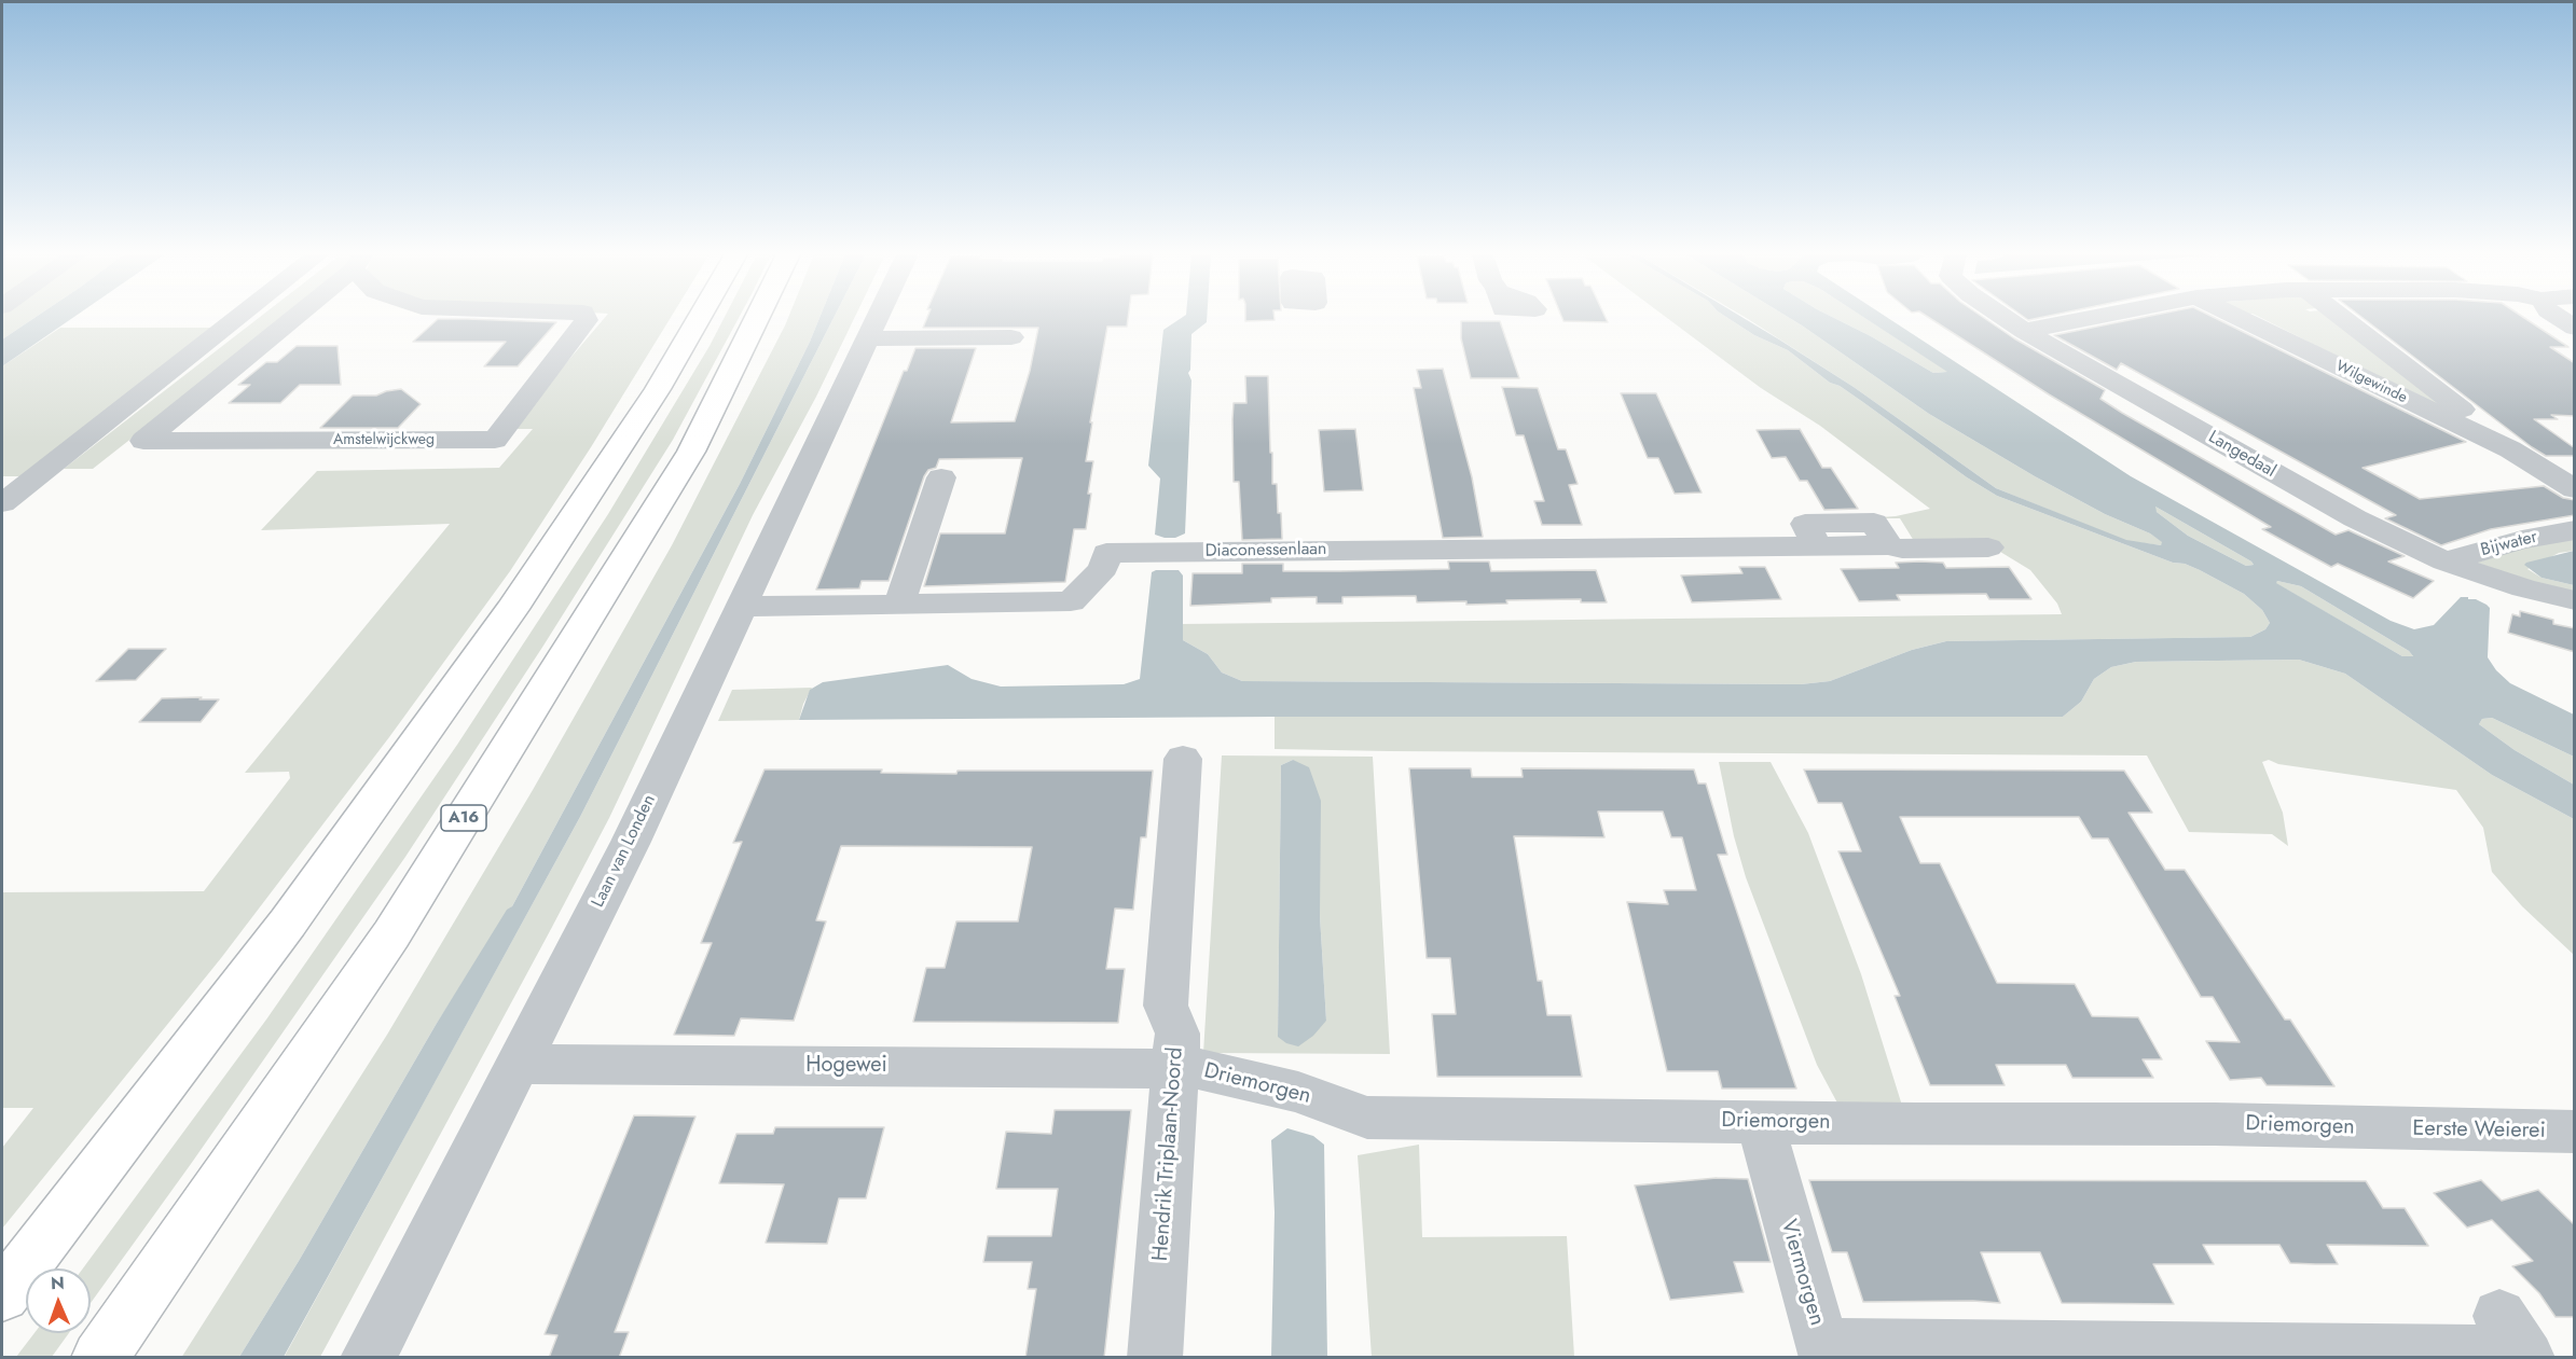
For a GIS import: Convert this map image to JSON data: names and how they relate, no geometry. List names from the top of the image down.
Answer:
{
  "streets": {
    "highway": ["A16"],
    "street": [
      "Wilgewinde",
      "Amstelwijckweg",
      "Langedaal",
      "Bijwater",
      "Diaconessenlaan",
      "Laan van Londen",
      "Hogewei",
      "Driemorgen",
      "Eerste Weierei",
      "Hendrik Triplaan-Noord",
      "Viermorgen"
    ]
  },
  "crossings": [
    ["Langedaal", "Bijwater"],
    ["Diaconessenlaan", "Laan van Londen"],
    ["Laan van Londen", "Hogewei"],
    ["Hogewei", "Driemorgen"],
    ["Hogewei", "Hendrik Triplaan-Noord"],
    ["Driemorgen", "Eerste Weierei"],
    ["Driemorgen", "Hendrik Triplaan-Noord"],
    ["Driemorgen", "Viermorgen"]
  ],
  "north": "top"
}
